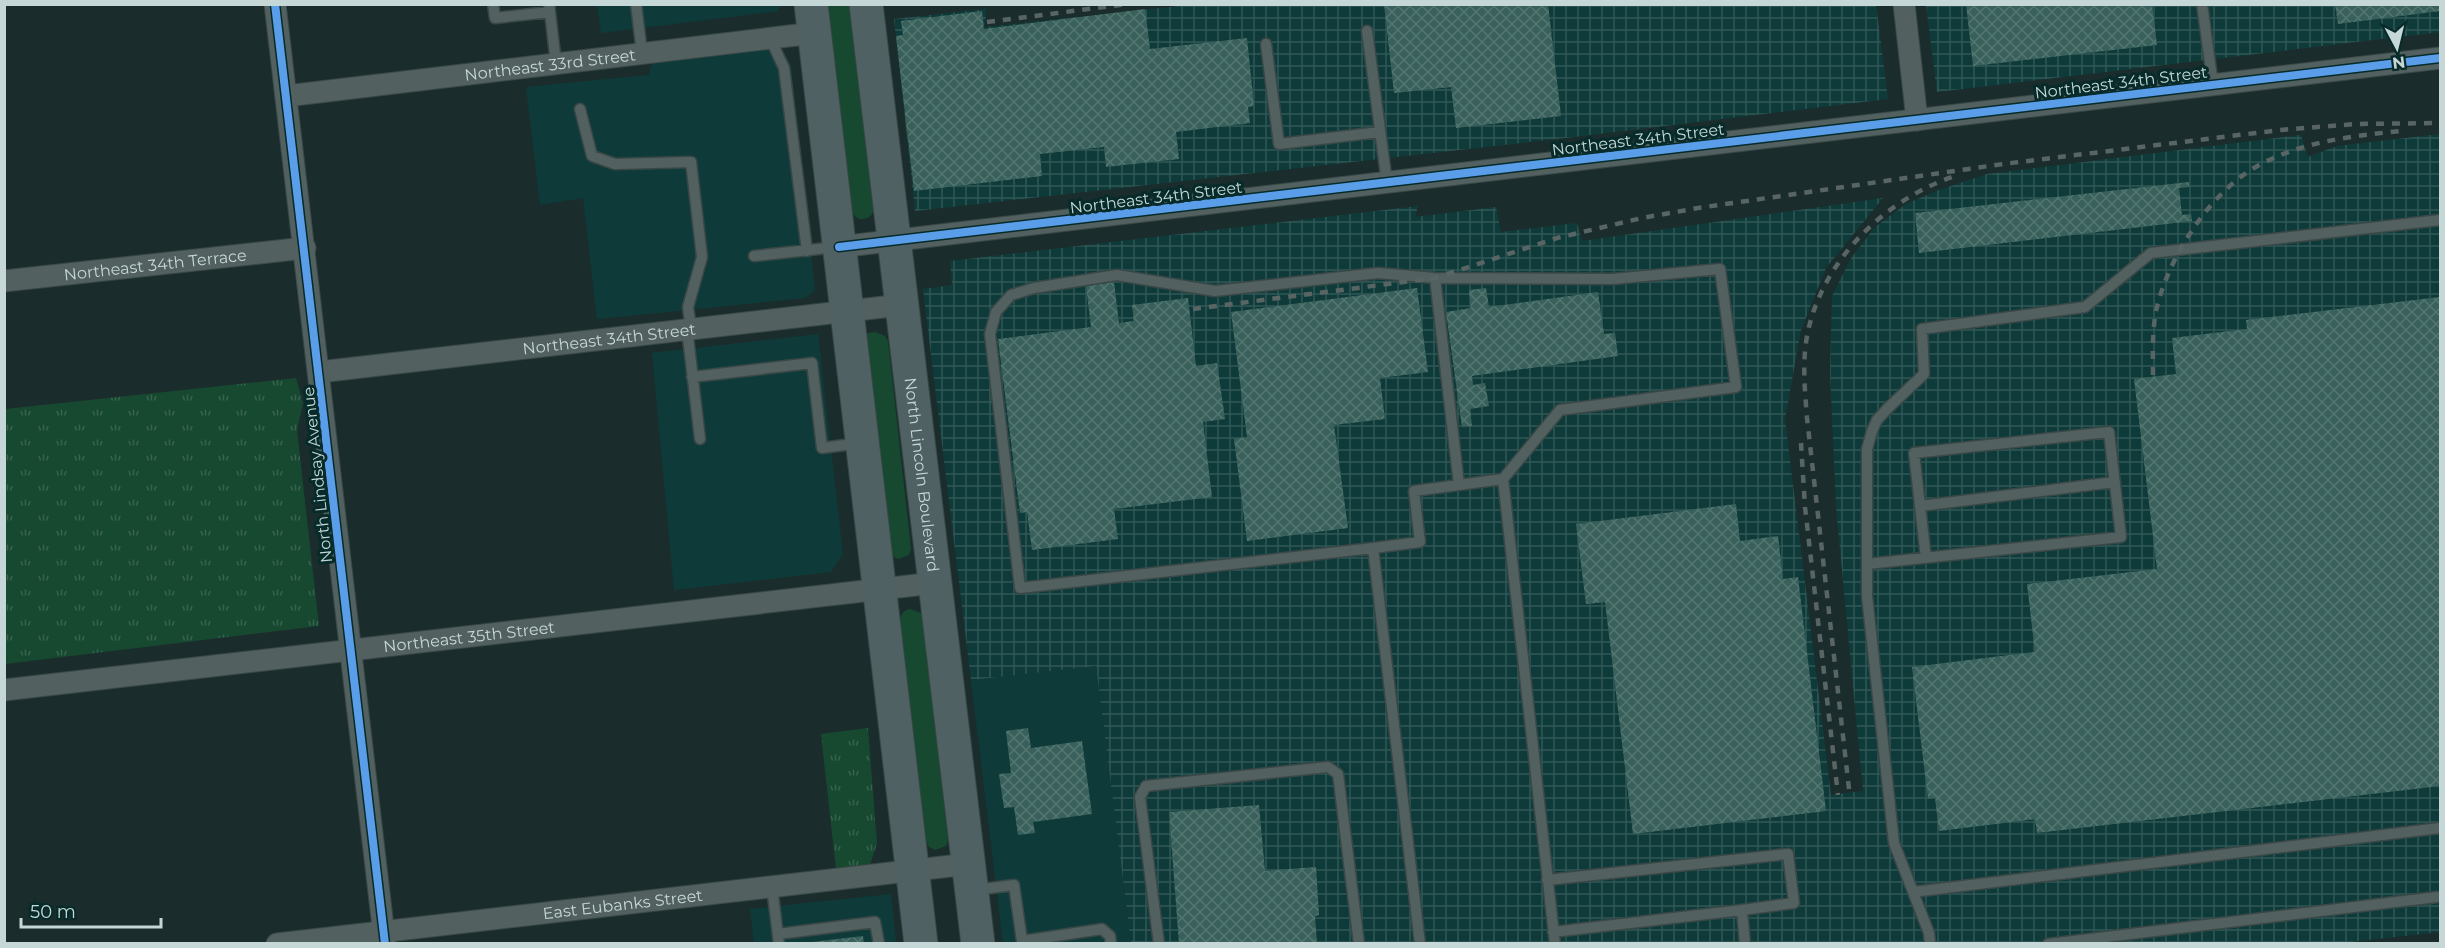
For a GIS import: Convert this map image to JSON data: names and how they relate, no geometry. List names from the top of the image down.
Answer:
{
  "streets": {
    "main road": ["North Lincoln Boulevard"],
    "street": [
      "Northeast 33rd Street",
      "Northeast 34th Street",
      "Northeast 34th Terrace",
      "North Lindsay Avenue",
      "Northeast 35th Street",
      "East Eubanks Street"
    ]
  },
  "crossings": [
    ["Northeast 33rd Street", "North Lindsay Avenue"],
    ["Northeast 34th Street", "North Lincoln Boulevard"],
    ["Northeast 34th Street", "North Lindsay Avenue"],
    ["Northeast 34th Terrace", "North Lindsay Avenue"],
    ["North Lincoln Boulevard", "Northeast 35th Street"],
    ["North Lincoln Boulevard", "East Eubanks Street"],
    ["North Lindsay Avenue", "Northeast 35th Street"],
    ["North Lindsay Avenue", "East Eubanks Street"]
  ],
  "scale_bar": "50 m",
  "north": "bottom"
}
